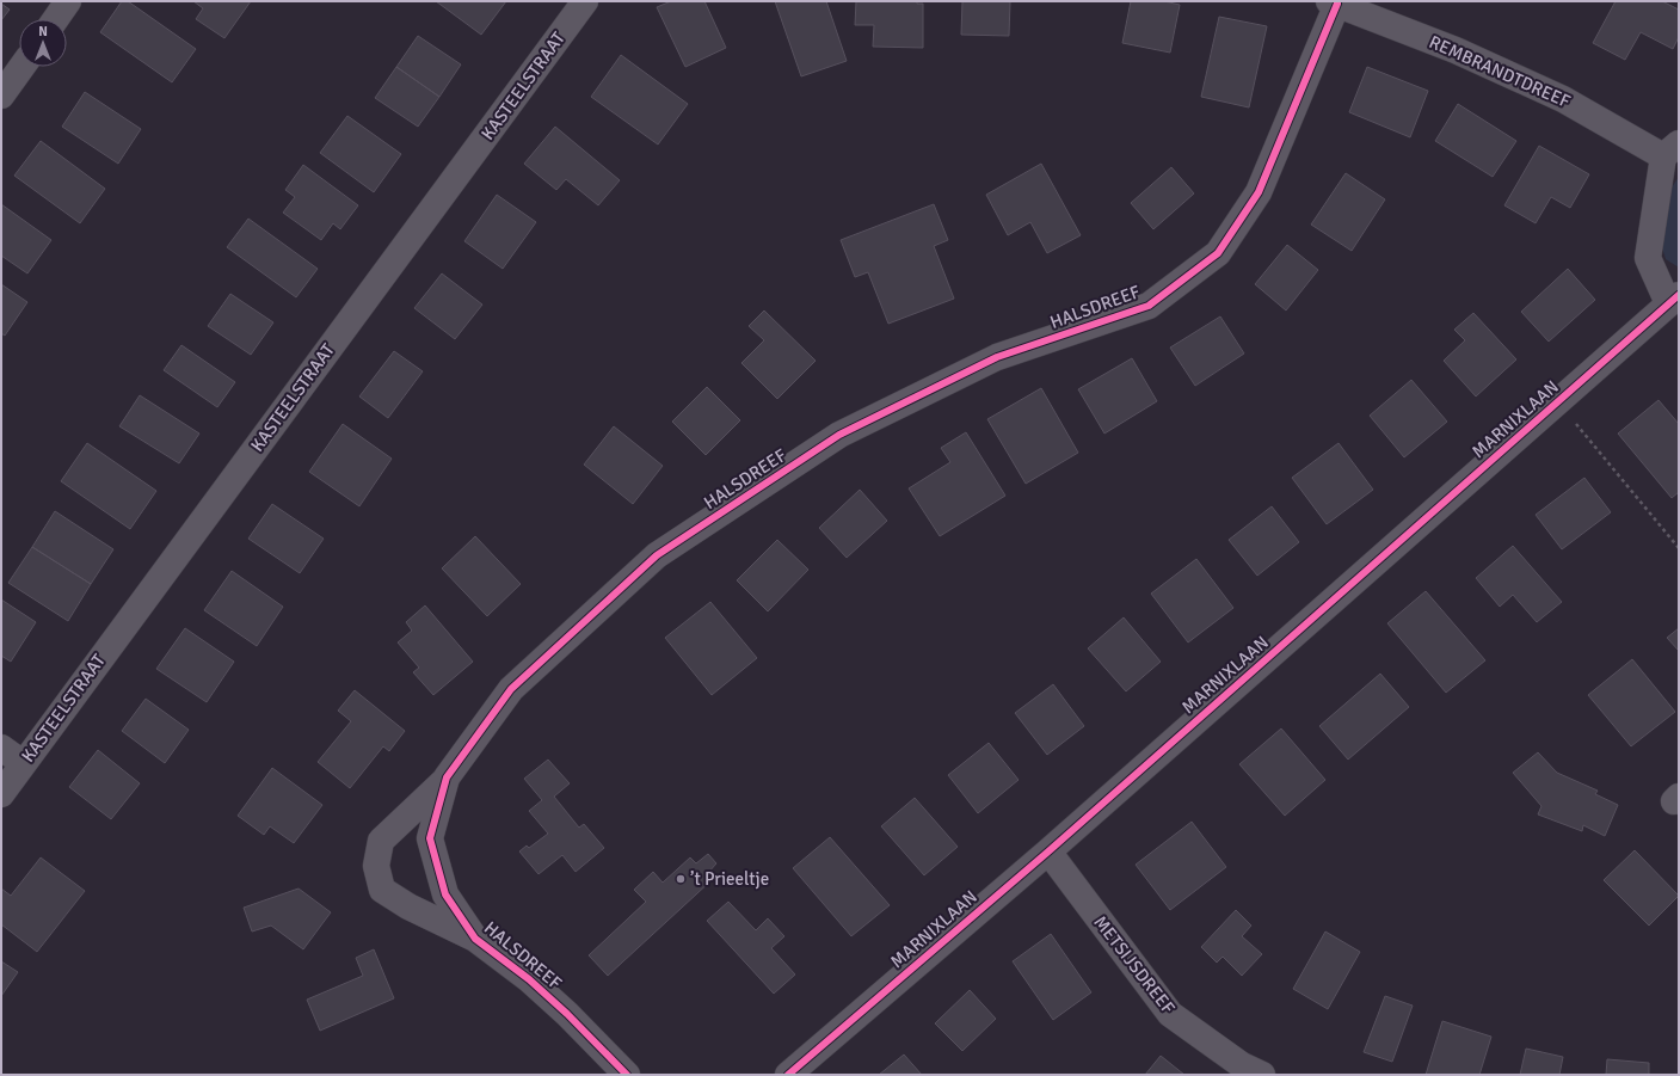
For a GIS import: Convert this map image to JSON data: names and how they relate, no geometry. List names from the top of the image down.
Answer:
{
  "streets": {
    "street": [
      "REMBRANDTDREEF",
      "KASTEELSTRAAT",
      "HALSDREEF",
      "MARNIXLAAN",
      "METSIJSDREEF"
    ]
  },
  "crossings": [
    ["REMBRANDTDREEF", "HALSDREEF"],
    ["REMBRANDTDREEF", "MARNIXLAAN"],
    ["MARNIXLAAN", "METSIJSDREEF"]
  ],
  "places": ["’t Prieeltje"],
  "north": "top"
}
